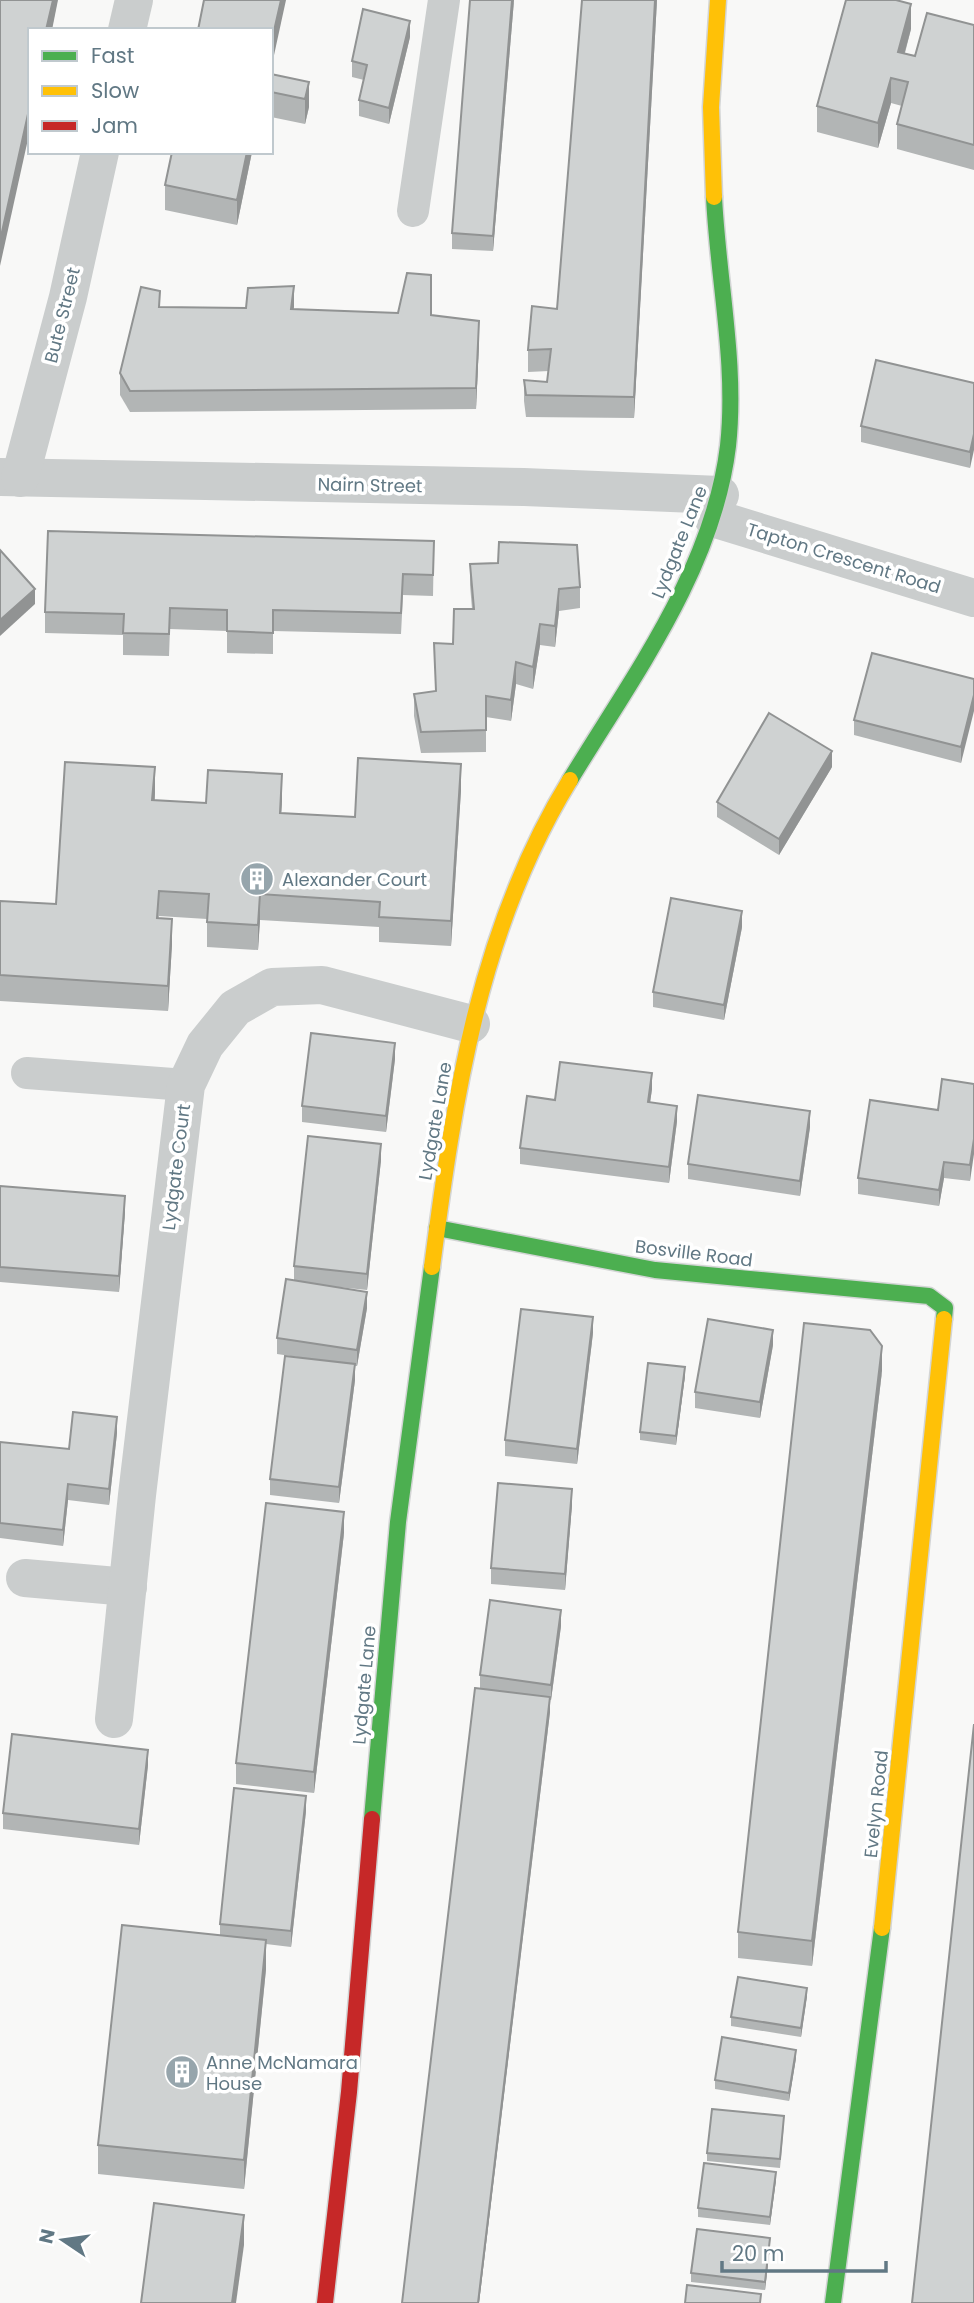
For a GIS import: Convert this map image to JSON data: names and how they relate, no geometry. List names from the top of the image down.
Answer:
{
  "streets": {
    "street": [
      "Bute Street",
      "Nairn Street",
      "Lydgate Lane",
      "Tapton Crescent Road",
      "Lydgate Court",
      "Bosville Road",
      "Evelyn Road"
    ]
  },
  "crossings": [
    ["Bute Street", "Nairn Street"],
    ["Nairn Street", "Lydgate Lane"],
    ["Nairn Street", "Tapton Crescent Road"],
    ["Lydgate Lane", "Tapton Crescent Road"],
    ["Lydgate Lane", "Lydgate Court"],
    ["Lydgate Lane", "Bosville Road"],
    ["Bosville Road", "Evelyn Road"]
  ],
  "places": {
    "building": ["Alexander Court", "Anne McNamara House"]
  },
  "legend": ["Fast", "Slow", "Jam"],
  "scale_bar": "20 m",
  "north": "left"
}
